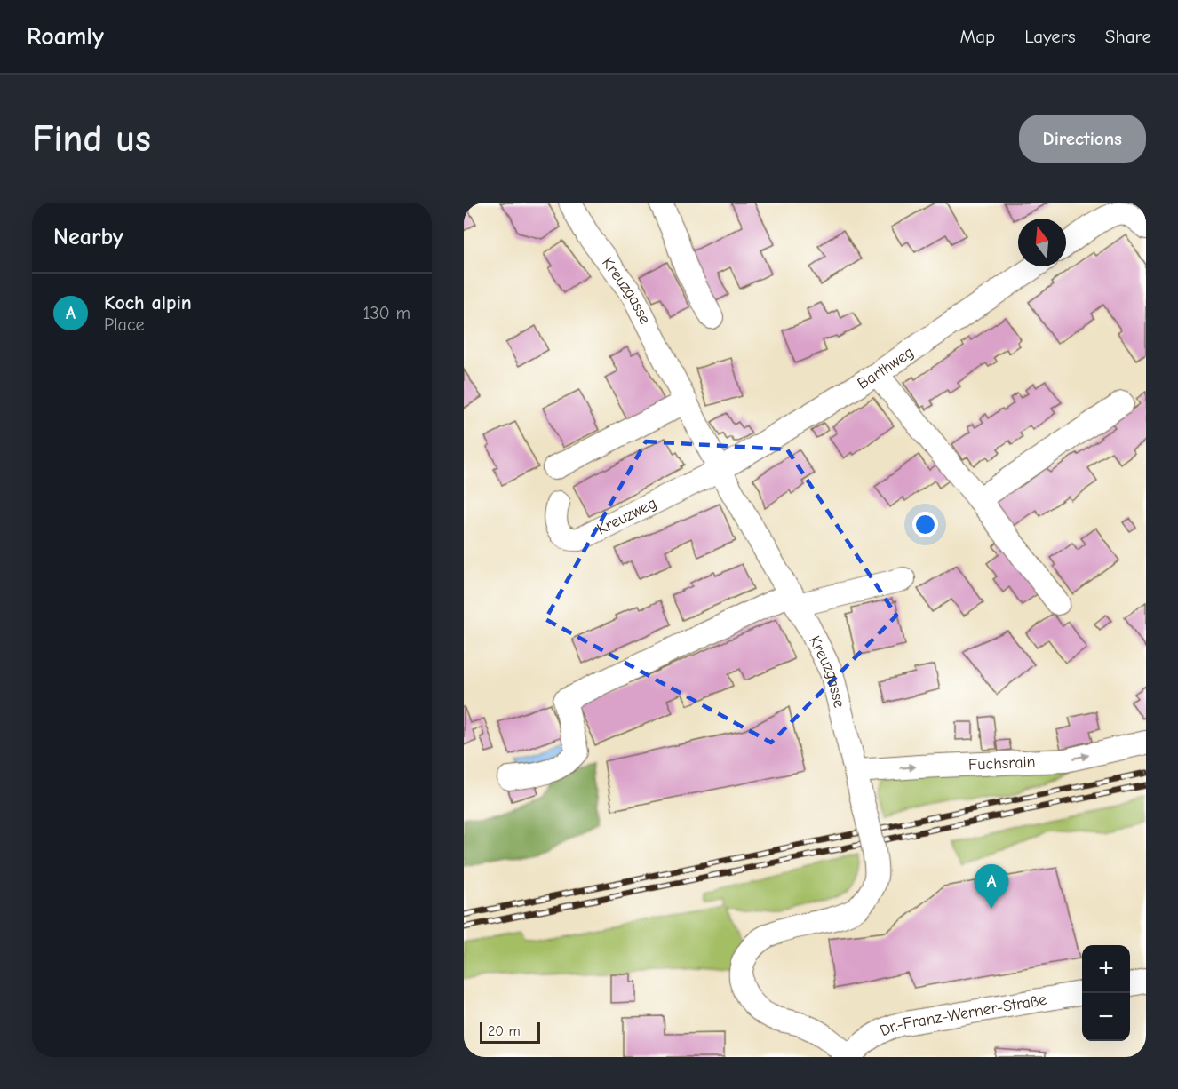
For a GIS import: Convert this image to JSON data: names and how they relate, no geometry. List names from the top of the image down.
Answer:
{
  "streets": {
    "street": [
      "Kreuzgasse",
      "Barthweg",
      "Kreuzweg",
      "Fuchsrain",
      "Dr.-Franz-Werner-Straße"
    ]
  },
  "crossings": [
    ["Kreuzgasse", "Barthweg"],
    ["Kreuzgasse", "Kreuzweg"],
    ["Kreuzgasse", "Fuchsrain"],
    ["Kreuzgasse", "Dr.-Franz-Werner-Straße"],
    ["Barthweg", "Kreuzweg"]
  ],
  "one_way": ["Fuchsrain"],
  "scale_bar": "20 m",
  "north": "top",
  "page": {
    "header": "Roamly",
    "nav": ["Map", "Layers", "Share"],
    "buttons": "Directions",
    "title": "Find us",
    "heading": "Nearby",
    "list": [
      {
        "mark": "A",
        "name": "Koch alpin",
        "note": "Place",
        "value": "130 m"
      }
    ],
    "pins": "A",
    "map_buttons": ["+", "−"],
    "scale": "20 m"
  }
}
